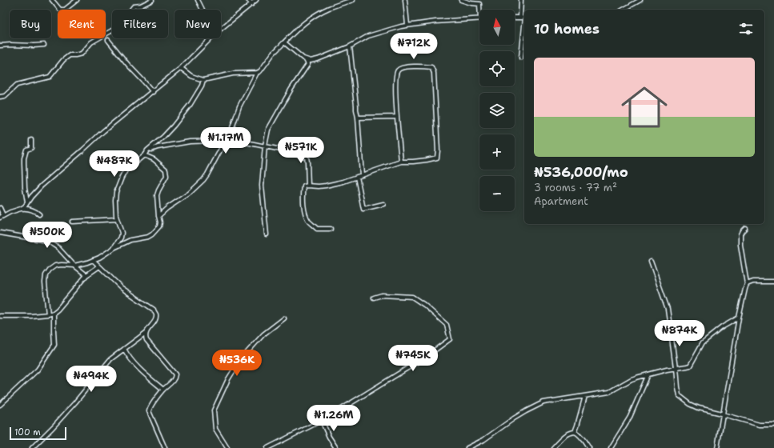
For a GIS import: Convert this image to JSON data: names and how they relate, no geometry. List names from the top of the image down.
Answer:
{
  "scale_bar": "100 m",
  "north": "top",
  "page": {
    "map_buttons": ["+", "−"],
    "chip": [
      "Buy",
      "Rent",
      "Filters",
      "New"
    ],
    "heading": "10 homes",
    "price": [
      "₦712K",
      "₦1.17M",
      "₦571K",
      "₦487K",
      "₦500K",
      "₦874K",
      "₦745K",
      "₦536K",
      "₦494K",
      "₦1.26M"
    ],
    "list": [
      {
        "name": "₦536,000/mo",
        "note": "3 rooms · 77 m² · Apartment"
      }
    ],
    "scale": "100 m"
  }
}
